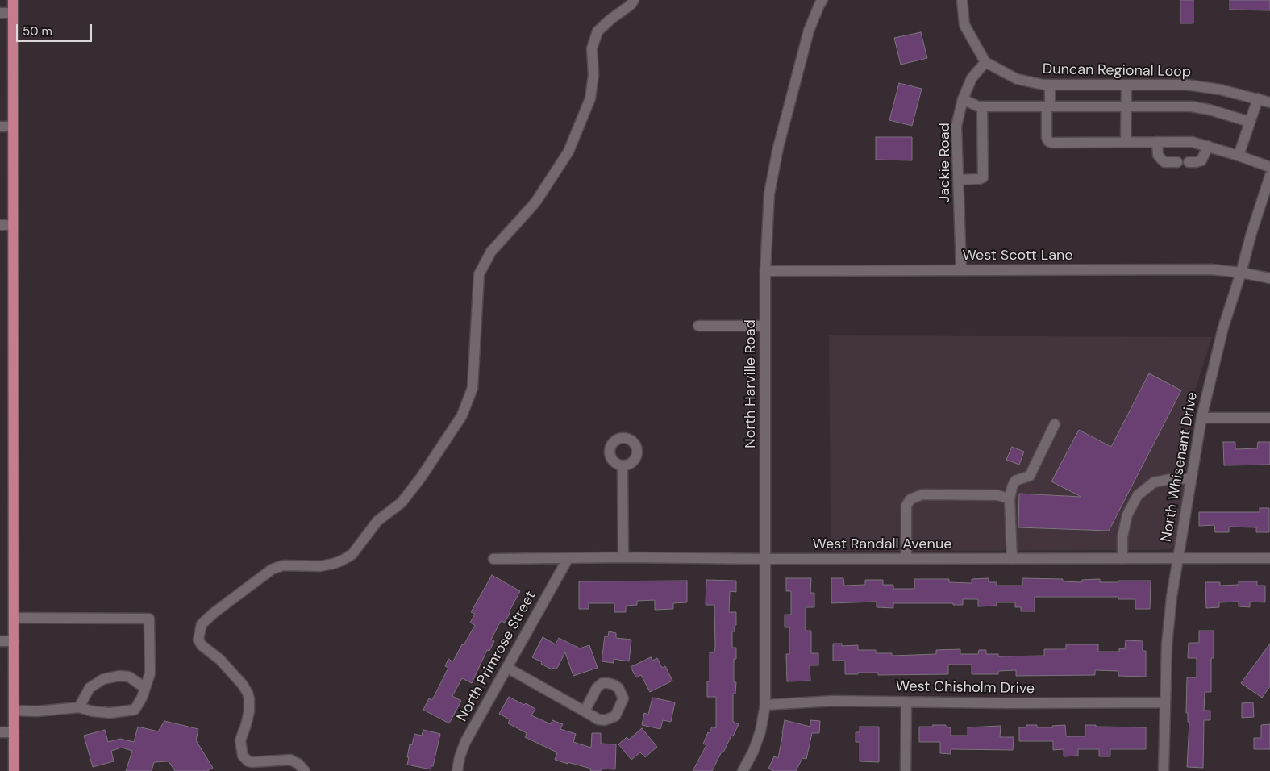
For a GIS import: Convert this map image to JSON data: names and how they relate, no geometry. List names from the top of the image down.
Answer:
{
  "streets": {
    "street": [
      "Duncan Regional Loop",
      "Jackie Road",
      "West Scott Lane",
      "North Harville Road",
      "North Whisenant Drive",
      "West Randall Avenue",
      "North Primrose Street",
      "West Chisholm Drive"
    ]
  },
  "crossings": [
    ["Duncan Regional Loop", "Jackie Road"],
    ["Jackie Road", "West Scott Lane"],
    ["West Scott Lane", "North Harville Road"],
    ["West Scott Lane", "North Whisenant Drive"],
    ["North Harville Road", "West Randall Avenue"],
    ["North Harville Road", "West Chisholm Drive"],
    ["North Whisenant Drive", "West Randall Avenue"],
    ["North Whisenant Drive", "West Chisholm Drive"],
    ["West Randall Avenue", "North Primrose Street"]
  ],
  "scale_bar": "50 m"
}
